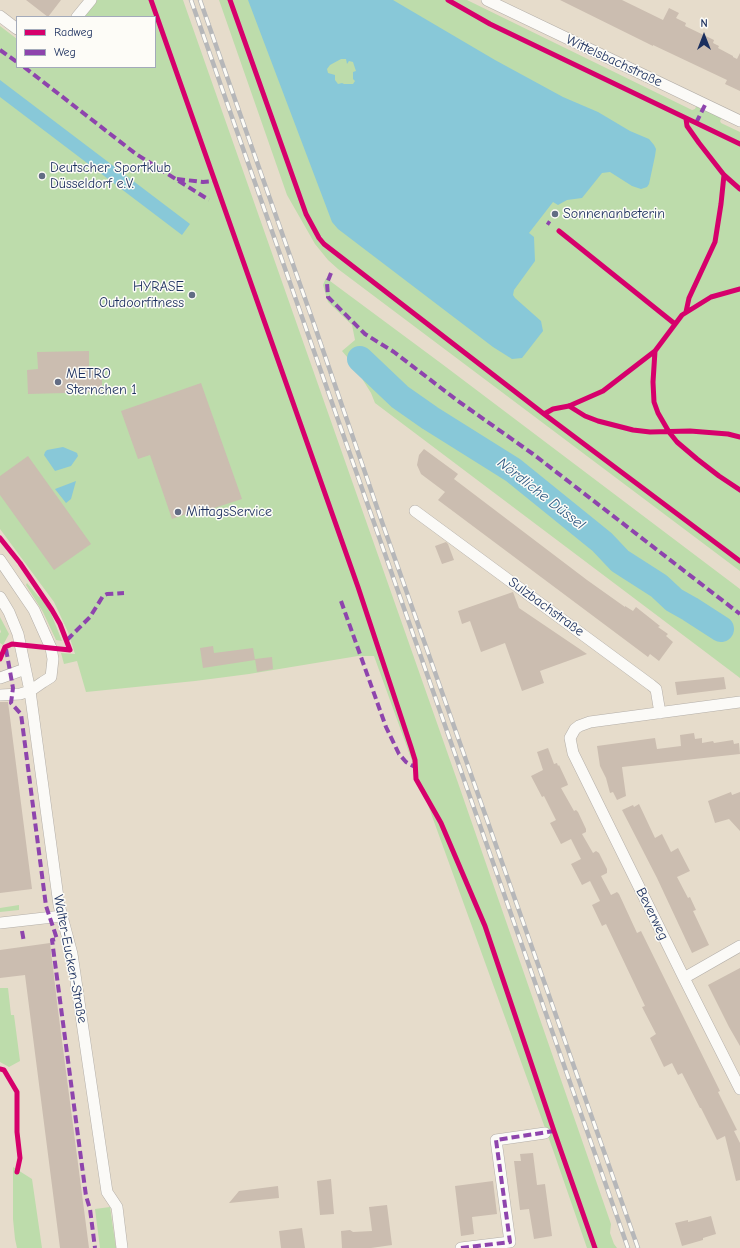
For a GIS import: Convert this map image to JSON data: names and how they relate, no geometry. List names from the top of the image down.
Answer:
{
  "streets": {
    "street": [
      "Wittelsbachstraße",
      "Sulzbachstraße",
      "Beverweg",
      "Walter-Eucken-Straße"
    ]
  },
  "crossings": [
    ["Sulzbachstraße", "Beverweg"]
  ],
  "water": ["Nördliche Düssel"],
  "places": [
    "Deutscher Sportklub Düsseldorf e.V.",
    "Sonnenanbeterin",
    "HYRASE Outdoorfitness",
    "METRO Sternchen 1",
    "MittagsService"
  ],
  "legend": ["Radweg", "Weg"],
  "north": "top"
}
